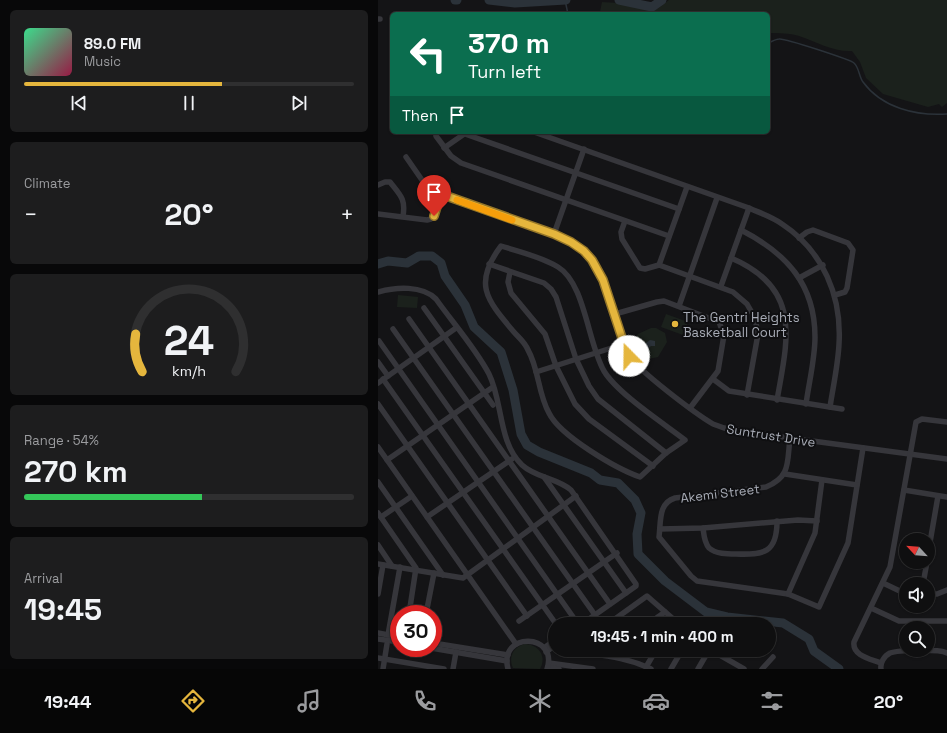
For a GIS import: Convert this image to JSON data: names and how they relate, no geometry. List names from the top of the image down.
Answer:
{
  "streets": {
    "street": ["Suntrust Drive", "Akemi Street"]
  },
  "places": ["The Gentri Heights Basketball Court"],
  "north": "top left",
  "page": {
    "turn": ["370 m", "Turn left"],
    "song": ["89.0 FM", "Music"],
    "then": "Then",
    "tile": [
      "Climate",
      ["Range · 54%", "270 km"],
      ["Arrival", "19:45"]
    ],
    "heat": ["−", "20°", "+"],
    "limit": "30",
    "trip": "19:45 · 1 min · 400 m",
    "tabs": ["19:44", "20°"],
    "gauge": ["24", "km/h"]
  }
}
